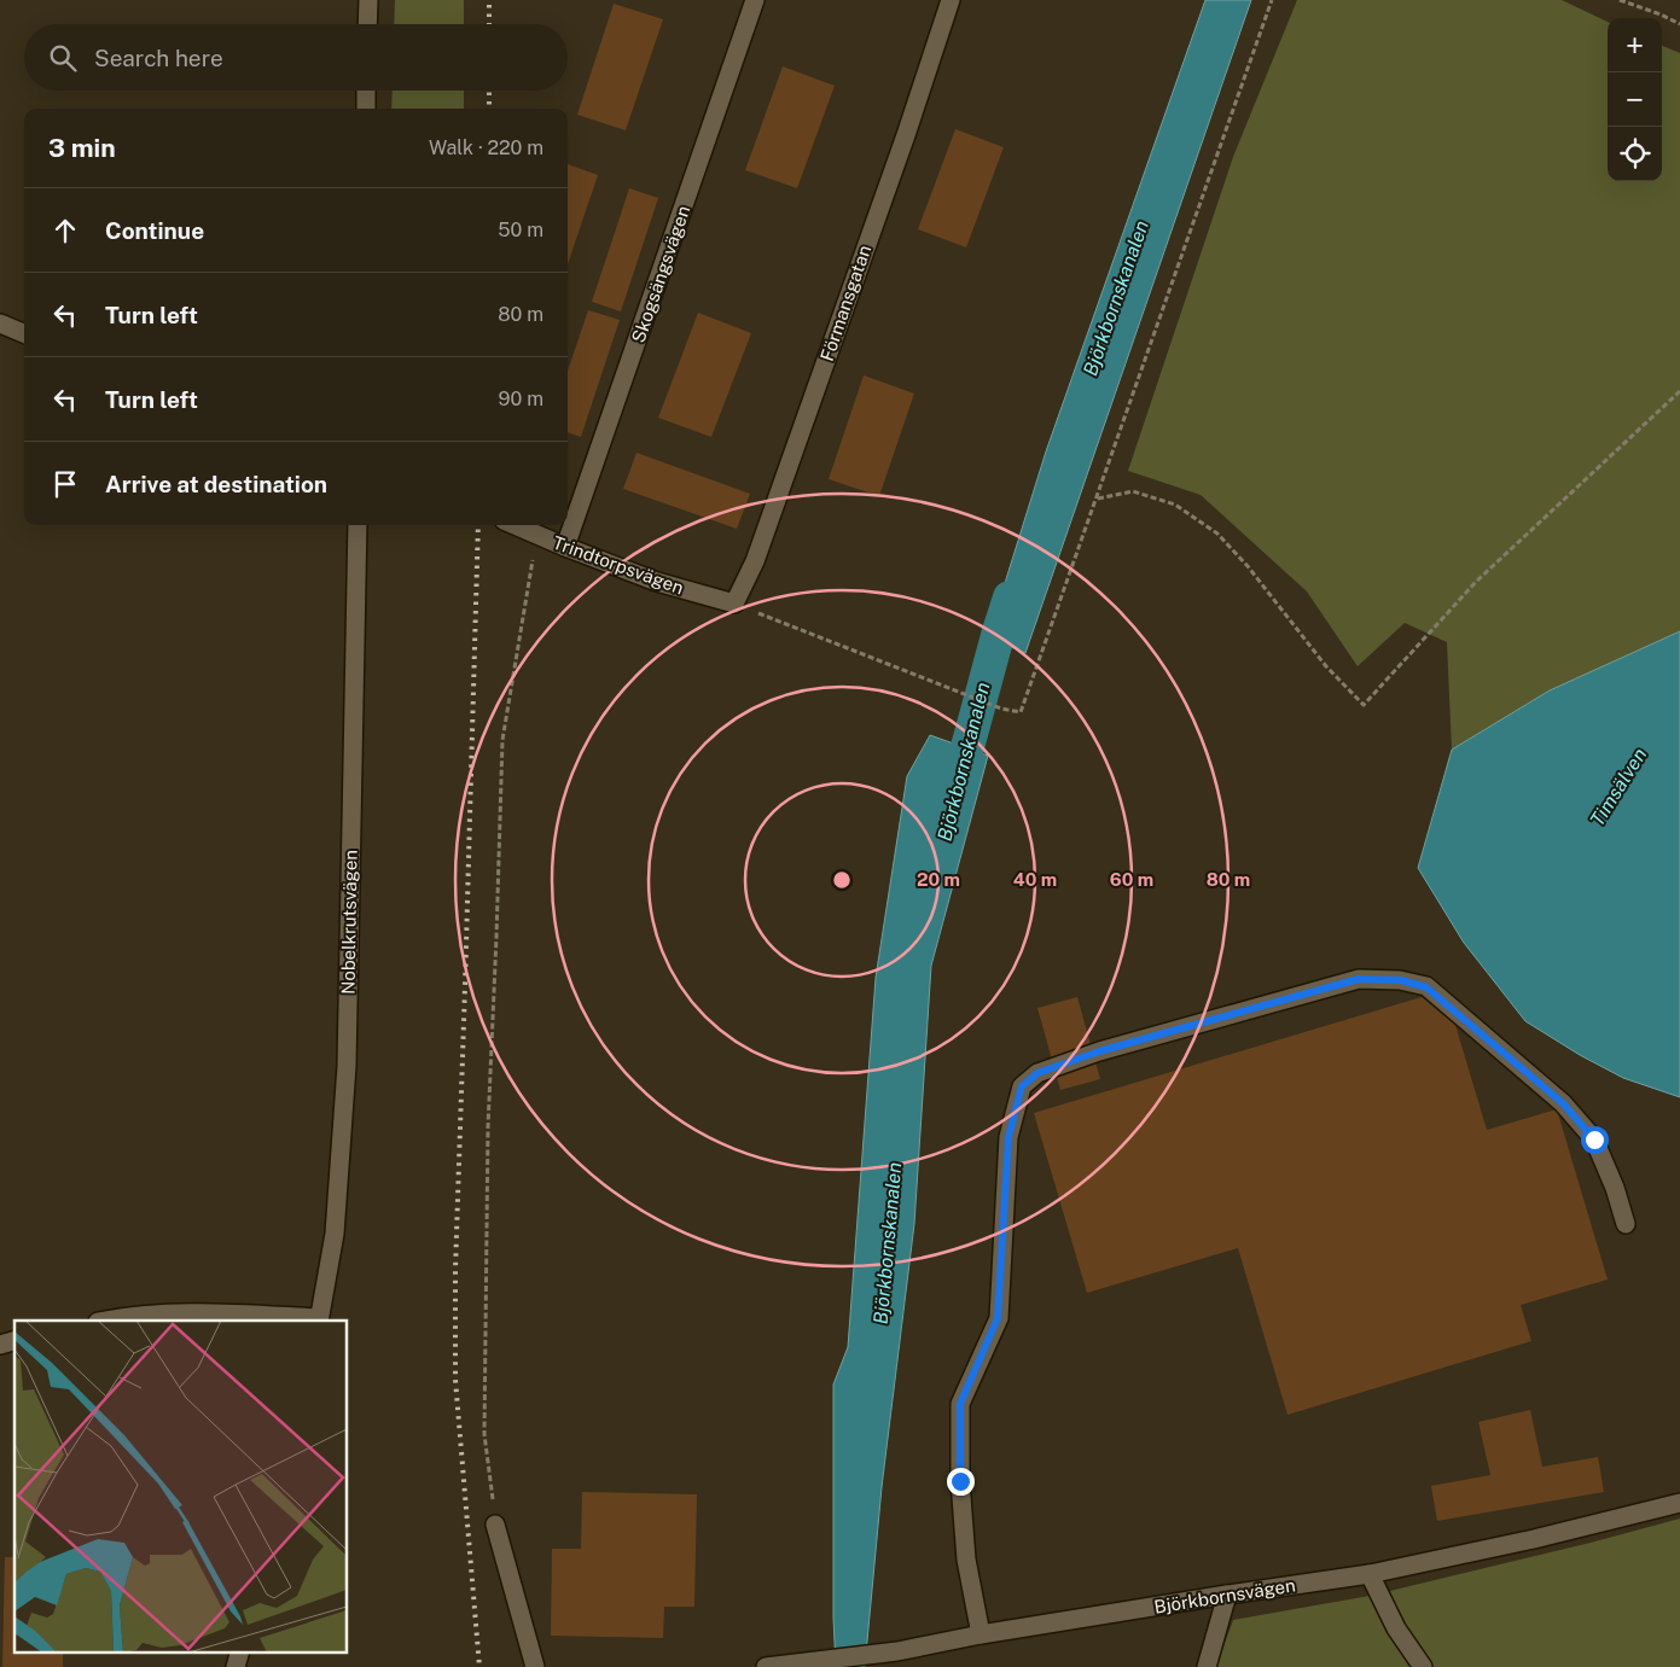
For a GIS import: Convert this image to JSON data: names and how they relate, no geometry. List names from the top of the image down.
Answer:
{
  "streets": {
    "street": [
      "Skogsängsvägen",
      "Förmansgatan",
      "Trindtorpsvägen",
      "Nobelkrutsvägen",
      "Björkbornsvägen"
    ]
  },
  "crossings": [
    ["Skogsängsvägen", "Trindtorpsvägen"],
    ["Förmansgatan", "Trindtorpsvägen"]
  ],
  "water": ["Björkbornskanalen", "Timsälven"],
  "page": {
    "map_buttons": ["+", "−"],
    "search": "Search here",
    "heading": ["3 min", "Walk · 220 m"],
    "list": [
      ["Continue", "50 m"],
      ["Turn left", "80 m"],
      ["Turn left", "90 m"],
      "Arrive at destination"
    ]
  },
  "rings": [
    "20 m",
    "40 m",
    "60 m",
    "80 m"
  ]
}
